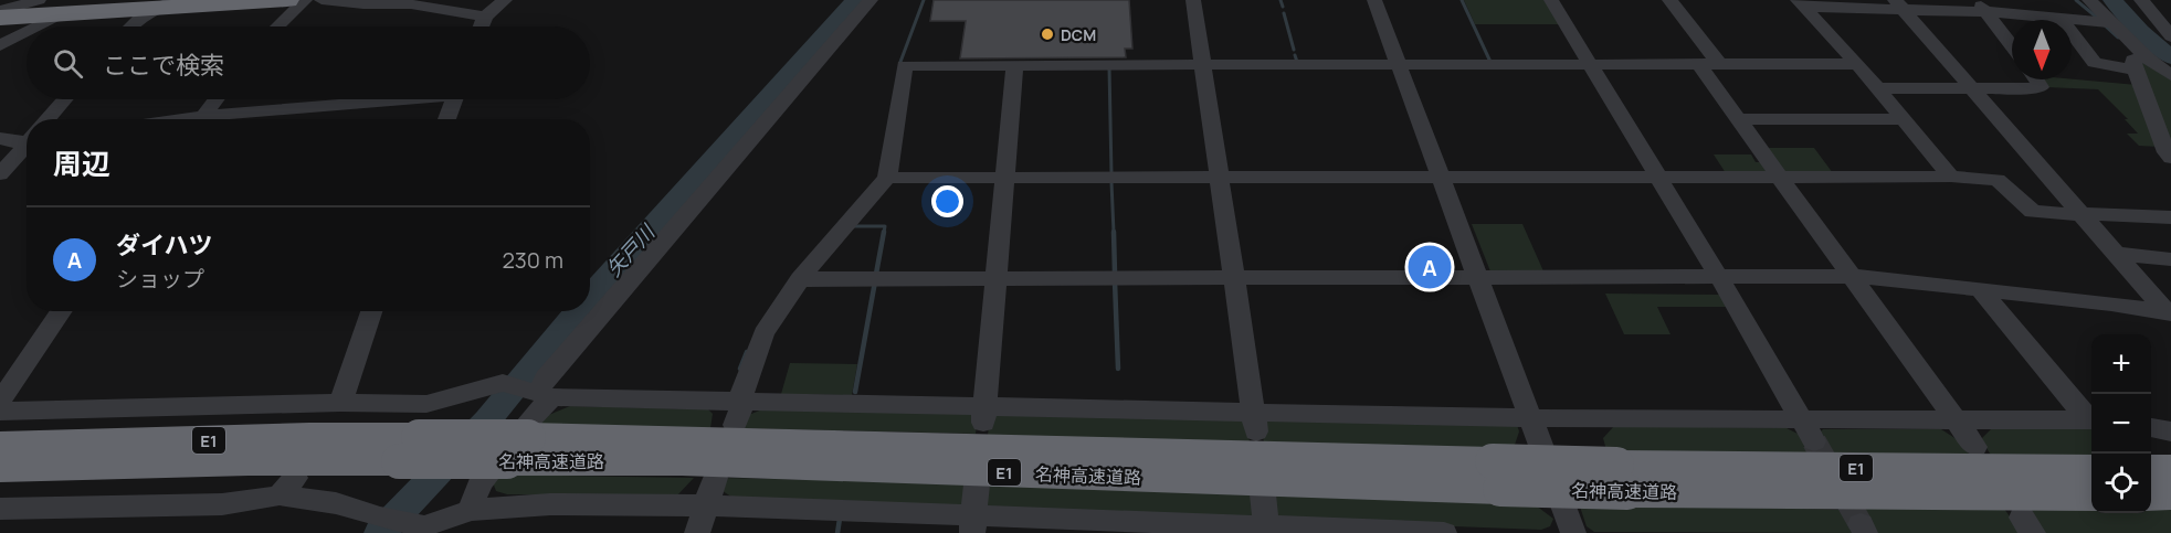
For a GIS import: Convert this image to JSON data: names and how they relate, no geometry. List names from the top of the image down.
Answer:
{
  "streets": {
    "highway": ["E1", "名神高速道路"]
  },
  "water": ["矢戸川"],
  "places": ["DCM"],
  "north": "bottom",
  "page": {
    "search": "ここで検索",
    "heading": "周辺",
    "list": [
      {
        "mark": "A",
        "name": "ダイハツ",
        "note": "ショップ",
        "value": "230 m"
      }
    ],
    "pins": "A",
    "map_buttons": ["+", "−"]
  }
}
